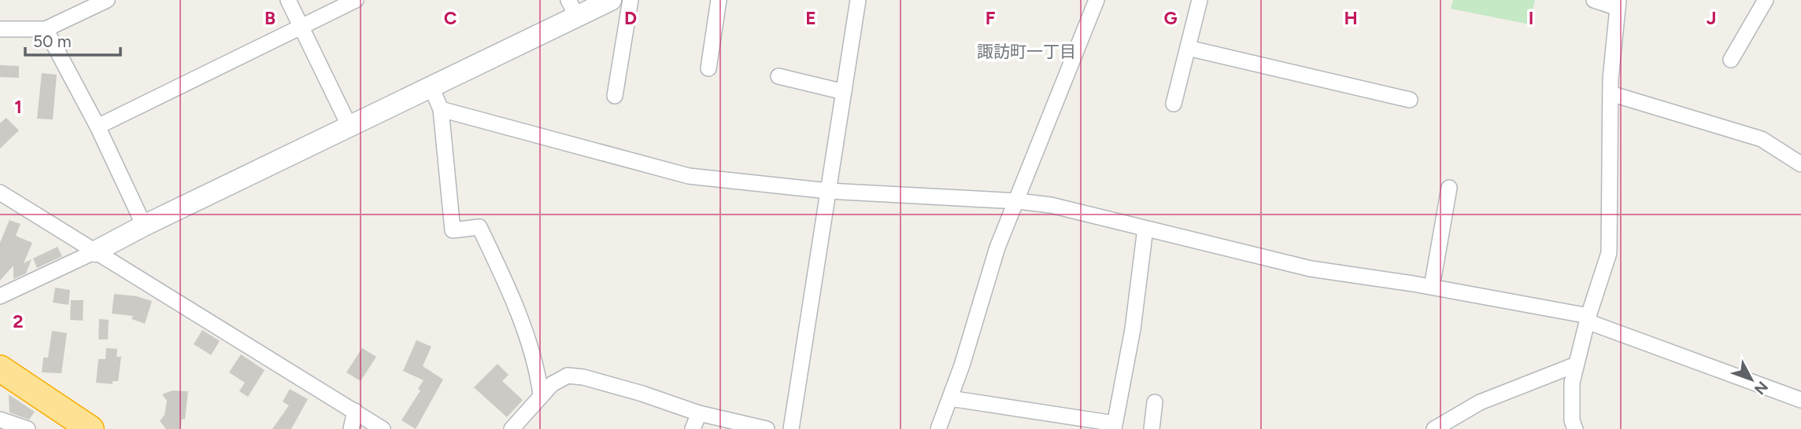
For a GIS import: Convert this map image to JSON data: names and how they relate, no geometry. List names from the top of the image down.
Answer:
{
  "districts": ["諏訪町一丁目"],
  "scale_bar": "50 m",
  "north": "bottom right",
  "grid": {
    "columns": [
      "B",
      "C",
      "D",
      "E",
      "F",
      "G",
      "H",
      "I",
      "J"
    ],
    "rows": ["1", "2"]
  }
}
